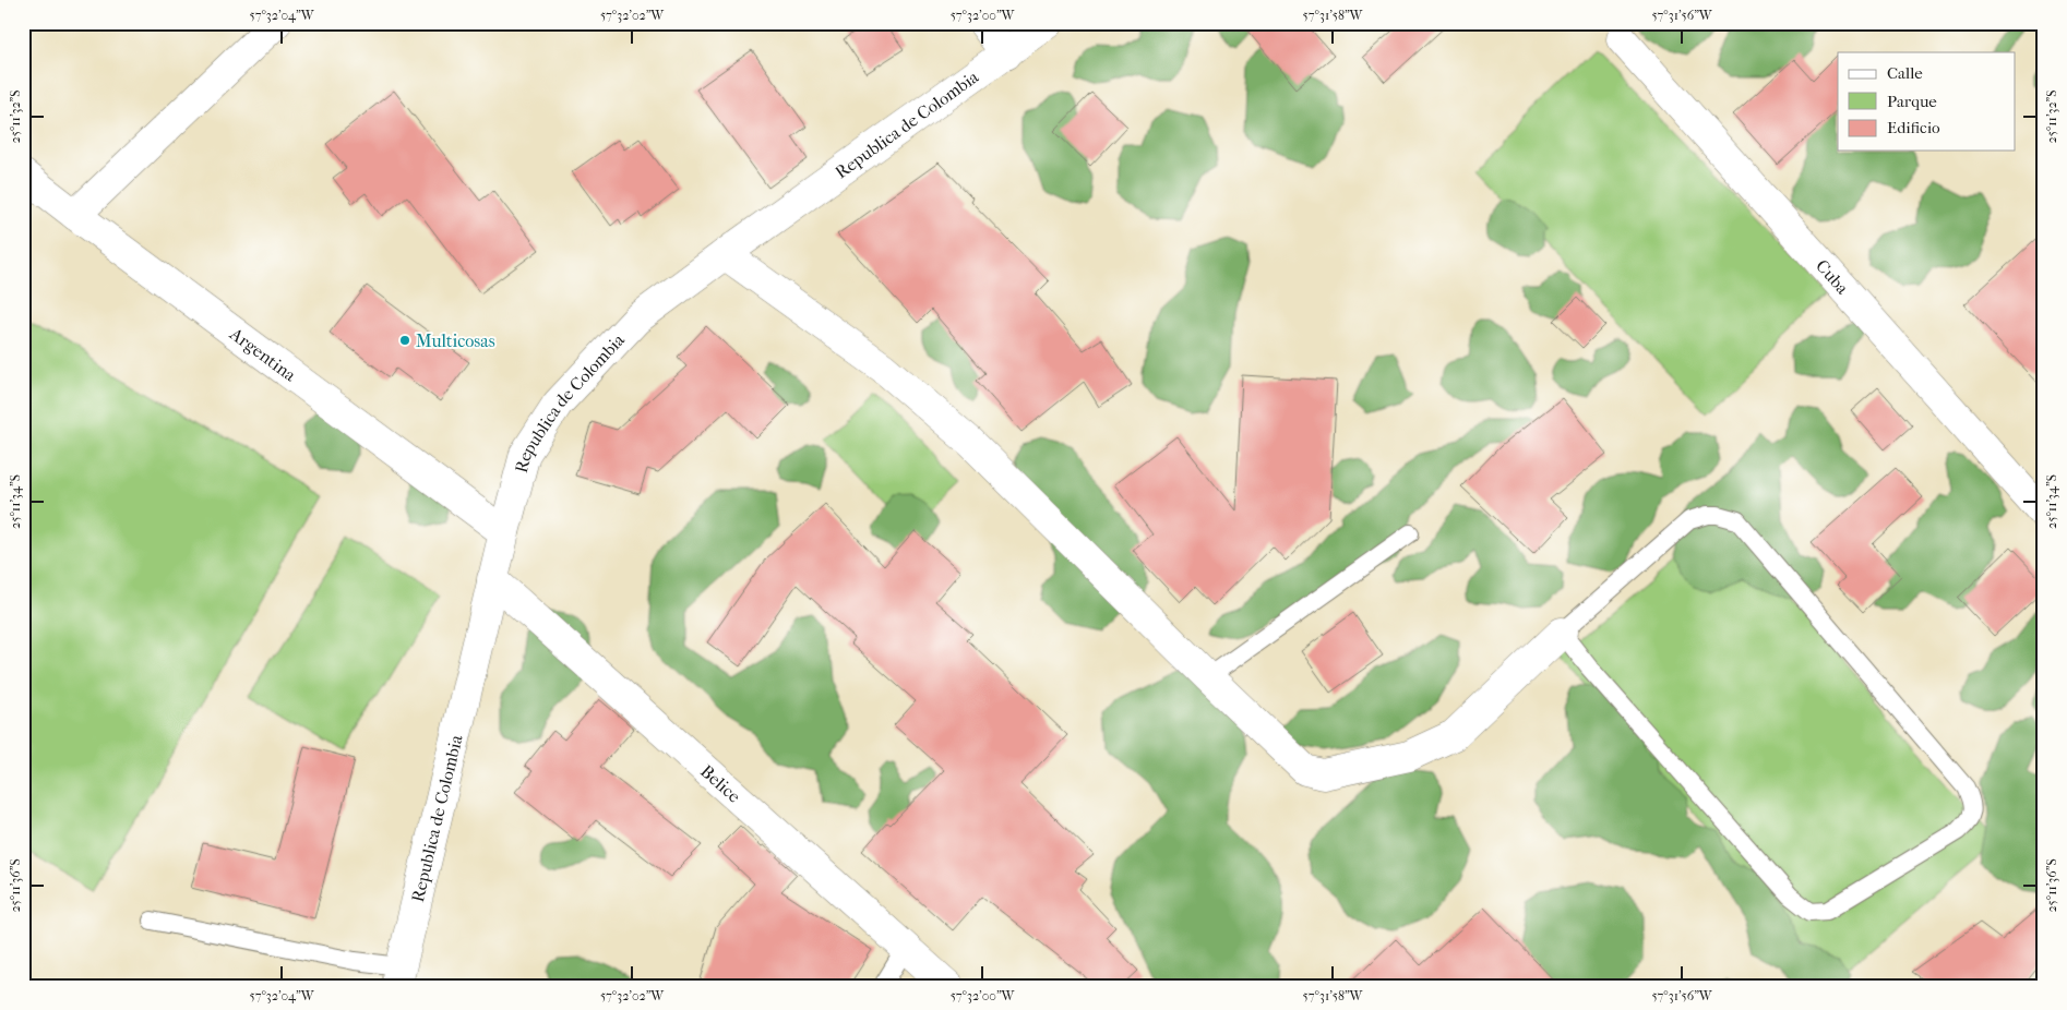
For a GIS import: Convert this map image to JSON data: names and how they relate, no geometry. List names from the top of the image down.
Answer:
{
  "streets": {
    "street": [
      "Republica de Colombia",
      "Cuba",
      "Argentina",
      "Belice"
    ]
  },
  "crossings": [
    ["Republica de Colombia", "Argentina"],
    ["Republica de Colombia", "Belice"]
  ],
  "places": ["Multicosas"],
  "legend": ["Calle", "Parque", "Edificio"],
  "coordinates": [
    "57°32'04\"W",
    "57°32'02\"W",
    "57°32'00\"W",
    "57°31'58\"W",
    "57°31'56\"W",
    "25°11'32\"S",
    "25°11'34\"S",
    "25°11'36\"S"
  ]
}
